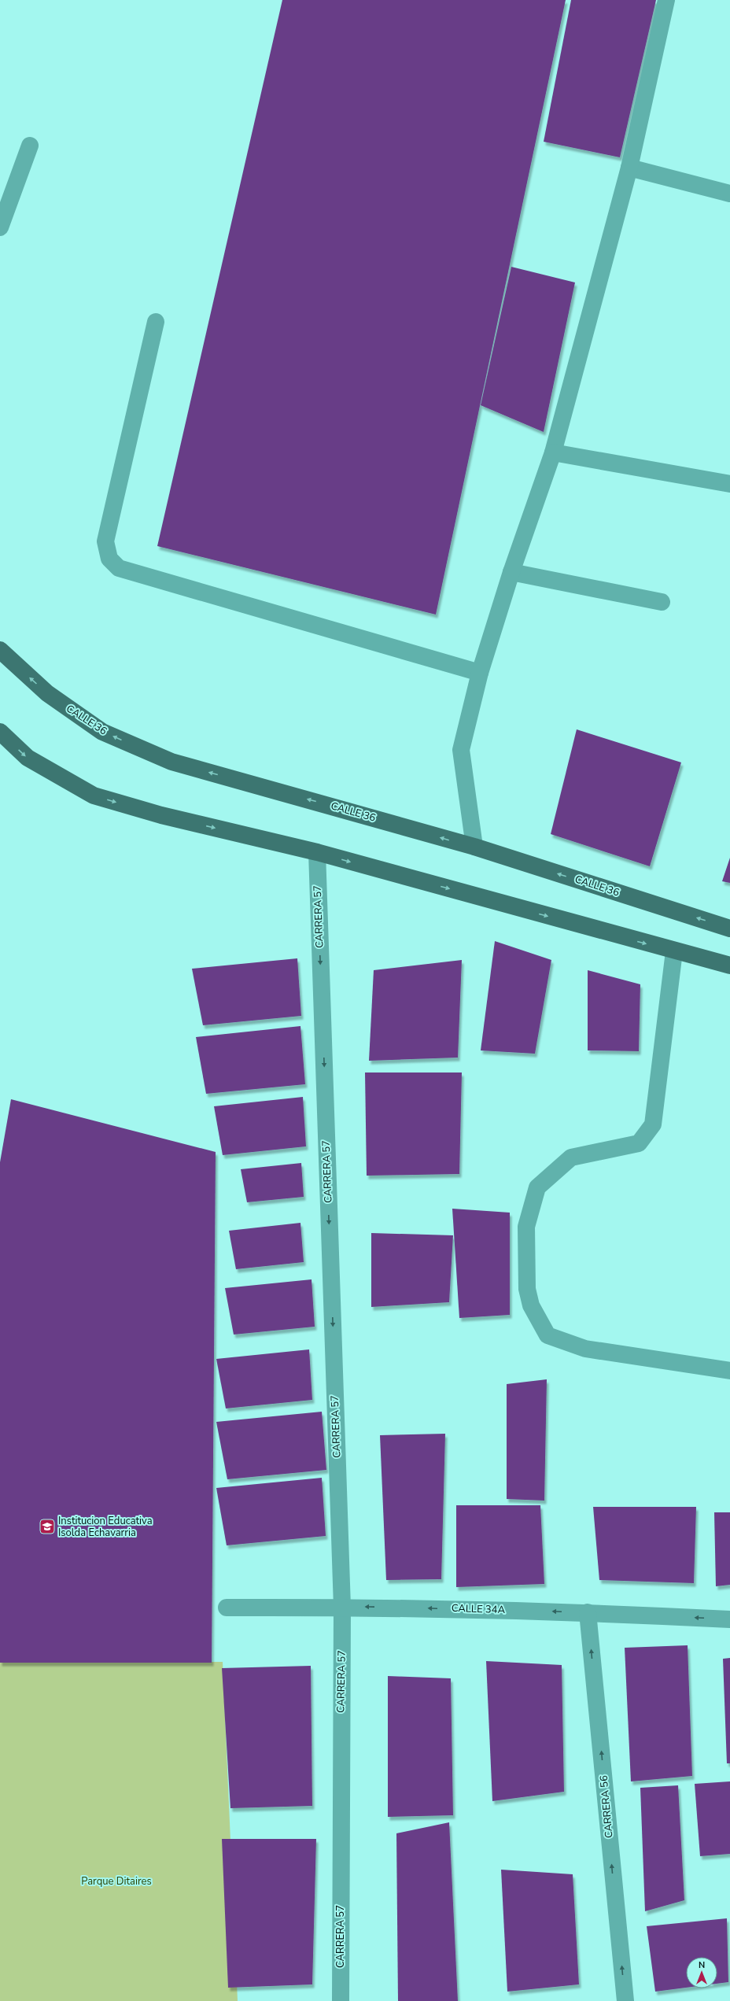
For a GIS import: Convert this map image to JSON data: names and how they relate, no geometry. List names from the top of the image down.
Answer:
{
  "streets": {
    "main road": ["CALLE 36"],
    "street": ["CARRERA 57", "CALLE 34A", "CARRERA 56"]
  },
  "crossings": [
    ["CARRERA 57", "CALLE 34A"],
    ["CALLE 34A", "CARRERA 56"]
  ],
  "one_way": ["CARRERA 57", "CALLE 34A", "CARRERA 56"],
  "parks": ["Parque Ditaires"],
  "places": {
    "school or university": ["Institucion Educativa Isolda Echavarria"]
  },
  "north": "top"
}
